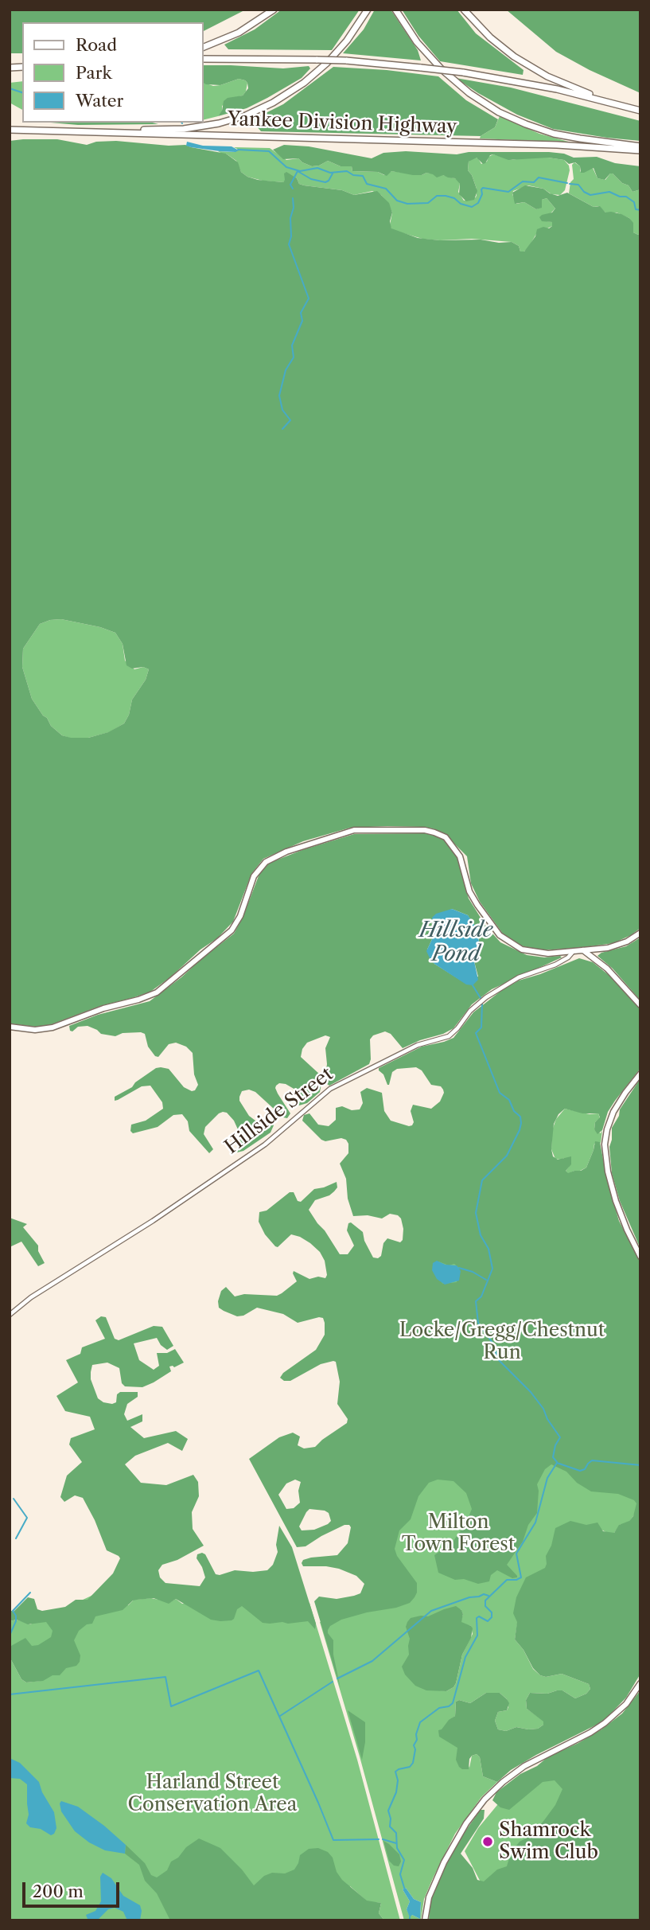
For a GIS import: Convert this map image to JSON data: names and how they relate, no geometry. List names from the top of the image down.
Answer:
{
  "streets": {
    "highway": ["Yankee Division Highway"],
    "street": ["Hillside Street"]
  },
  "water": ["Hillside Pond"],
  "parks": ["Locke/Gregg/Chestnut Run", "Milton Town Forest", "Harland Street Conservation Area"],
  "places": ["Shamrock Swim Club"],
  "legend": ["Road", "Park", "Water"],
  "scale_bar": "200 m"
}
